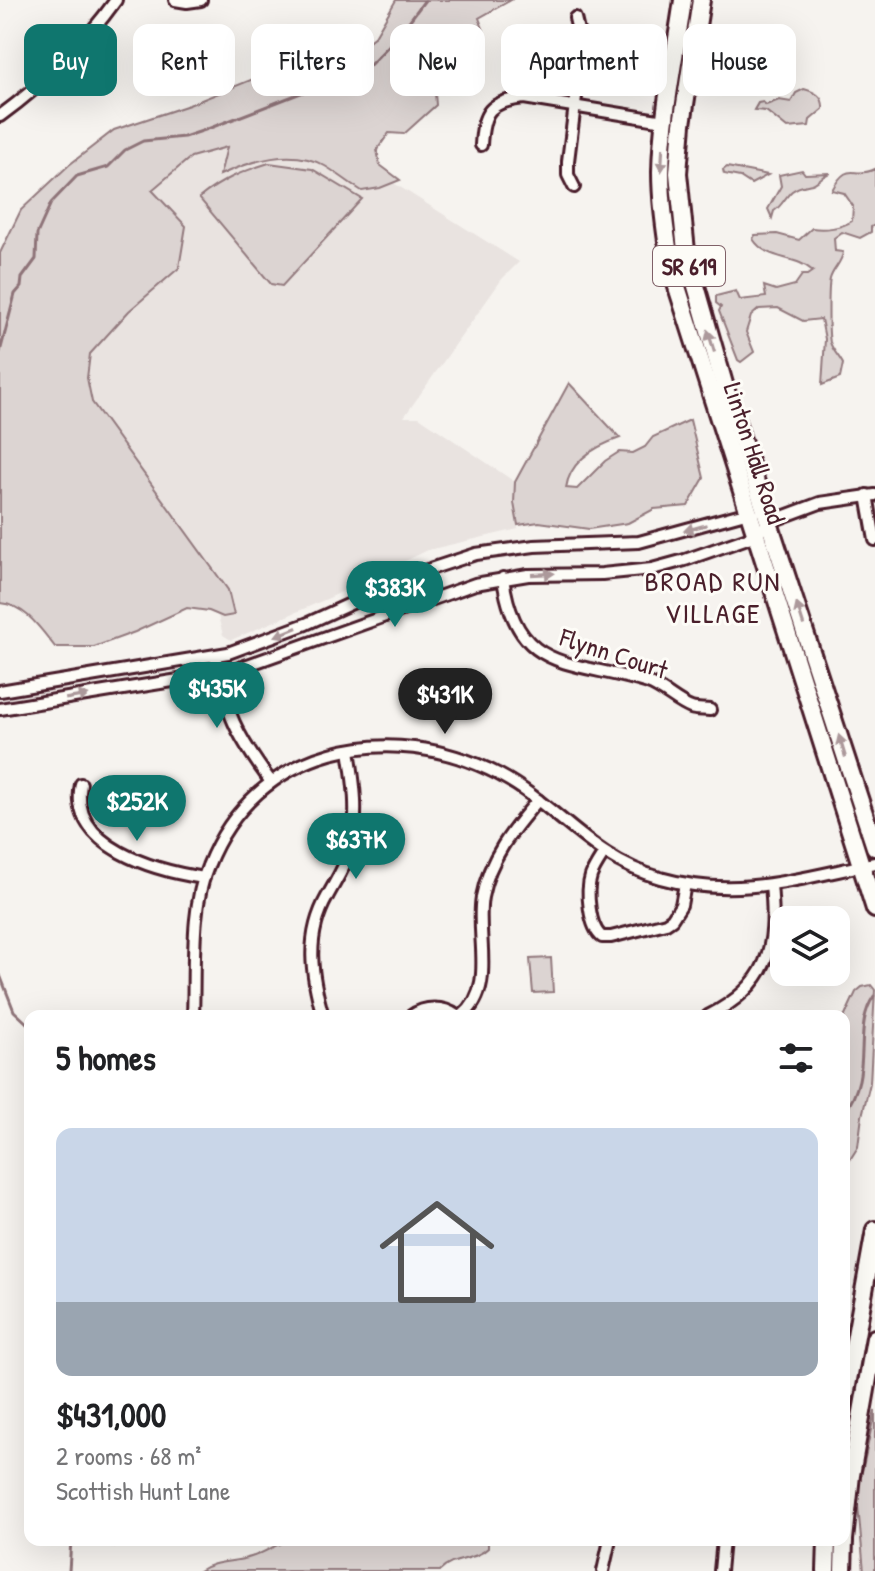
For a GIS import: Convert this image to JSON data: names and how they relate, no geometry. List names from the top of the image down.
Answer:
{
  "streets": {
    "main road": ["SR 619", "Linton Hall Road"],
    "street": ["Flynn Court"]
  },
  "districts": ["BROAD RUN VILLAGE"],
  "page": {
    "chip": [
      "Buy",
      "Rent",
      "Filters",
      "New",
      "Apartment",
      "House"
    ],
    "price": [
      "$383K",
      "$435K",
      "$431K",
      "$252K",
      "$637K"
    ],
    "heading": "5 homes",
    "list": [
      {
        "name": "$431,000",
        "note": "2 rooms · 68 m² · Scottish Hunt Lane"
      }
    ]
  }
}
